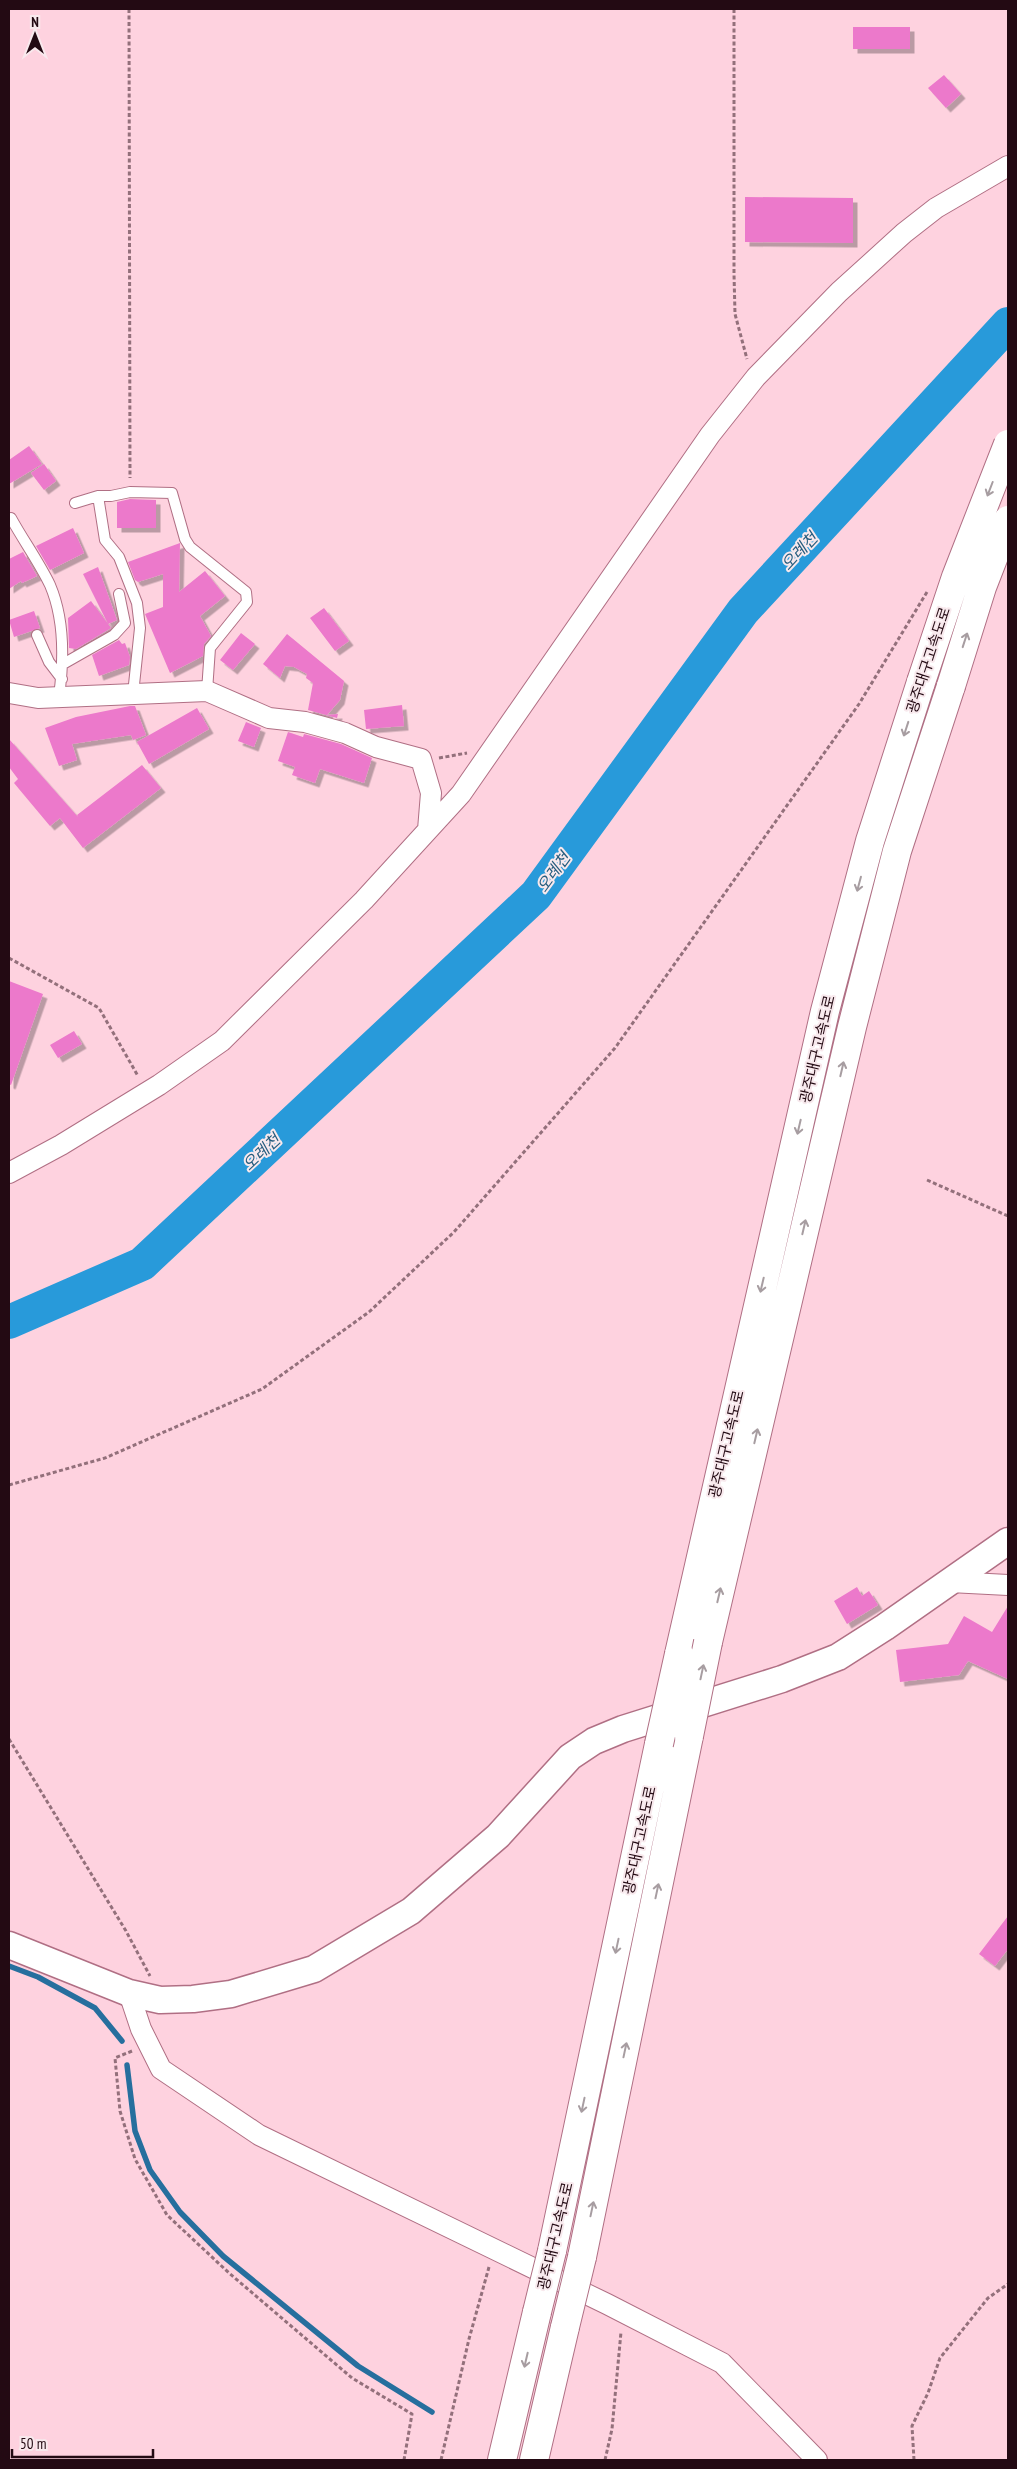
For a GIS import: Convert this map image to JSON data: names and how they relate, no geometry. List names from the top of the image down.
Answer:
{
  "streets": {
    "highway": ["광주대구고속도로"]
  },
  "water": ["오례천"],
  "scale_bar": "50 m",
  "north": "top"
}
